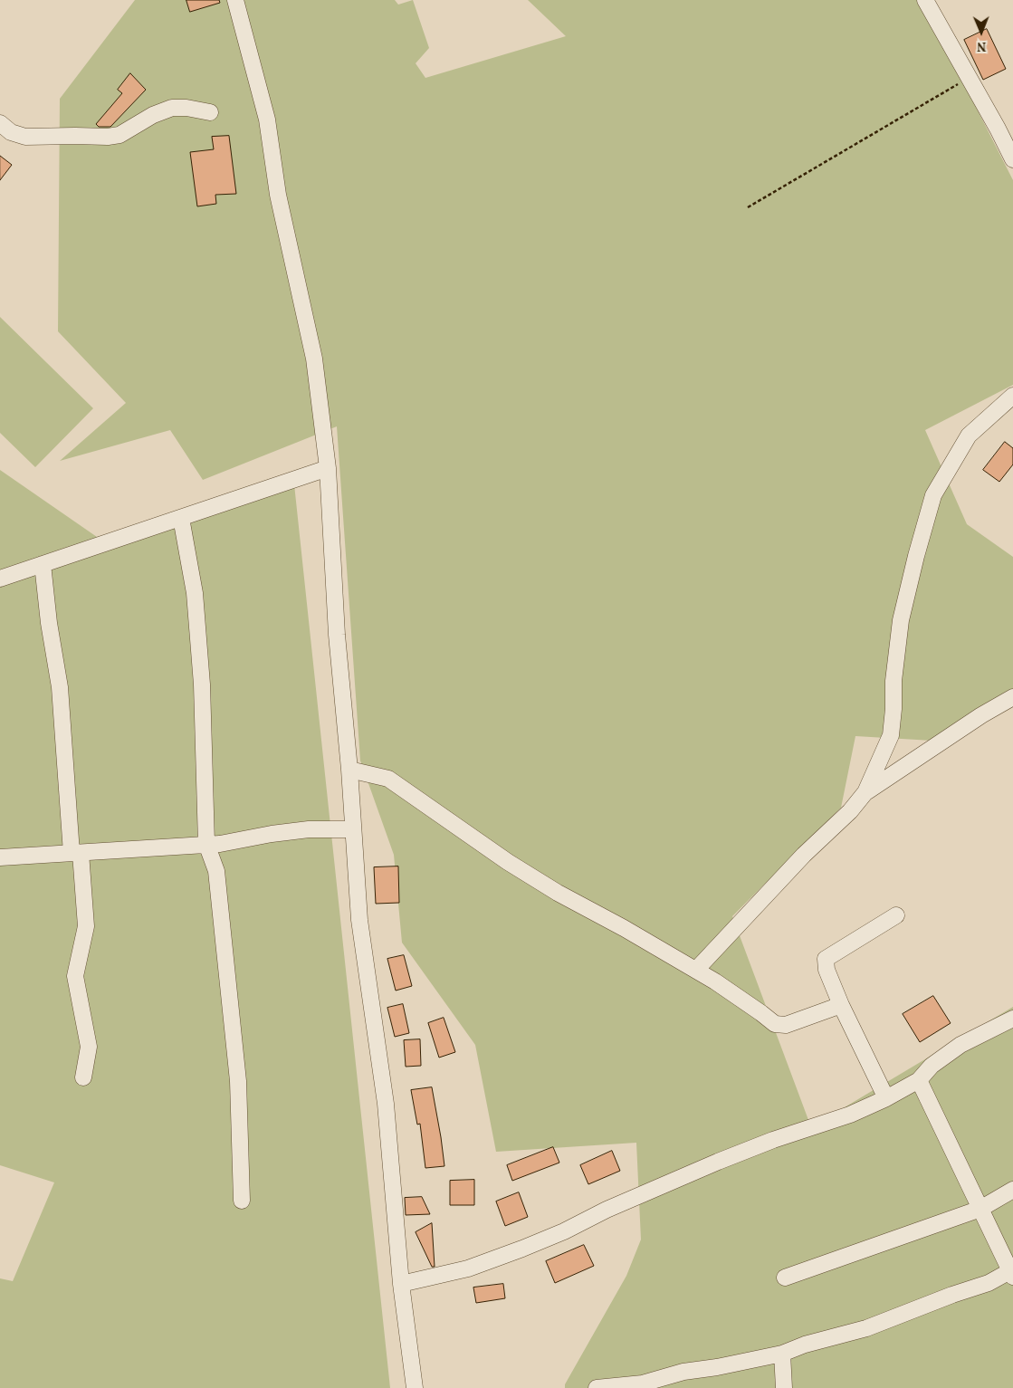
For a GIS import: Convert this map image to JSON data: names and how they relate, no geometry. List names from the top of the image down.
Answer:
{
  "north": "bottom"
}
